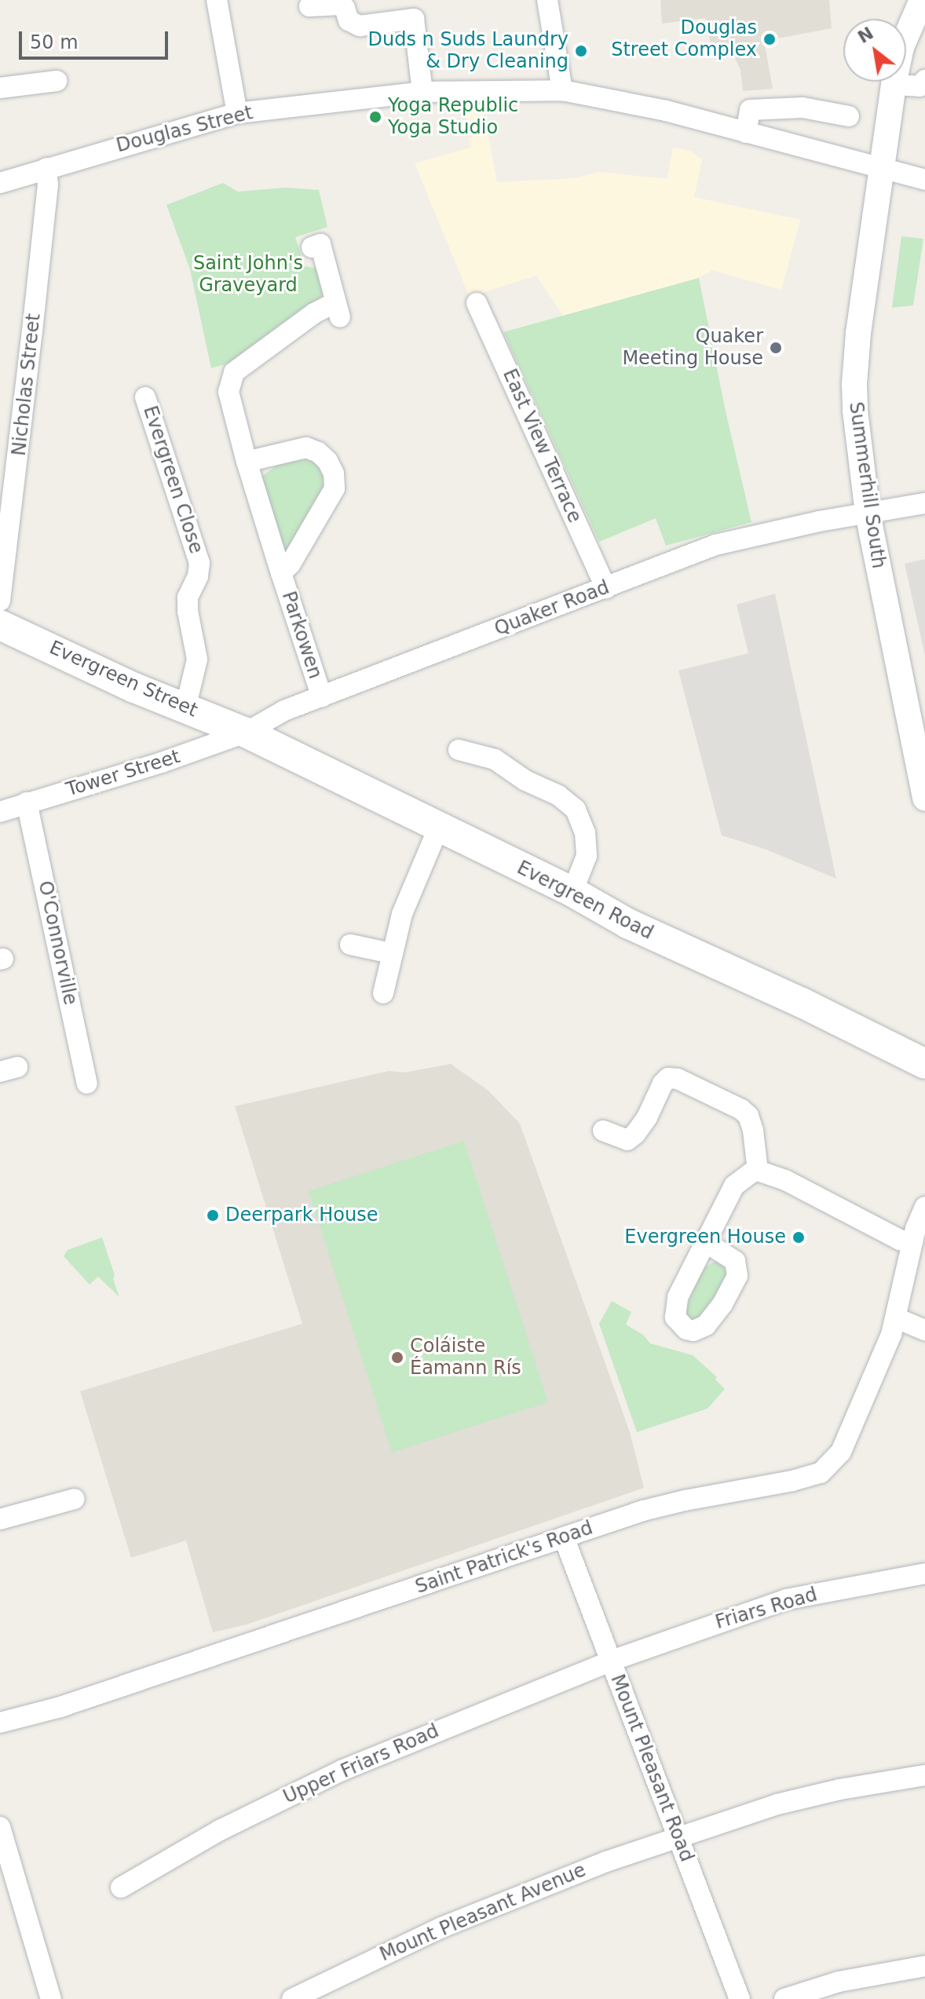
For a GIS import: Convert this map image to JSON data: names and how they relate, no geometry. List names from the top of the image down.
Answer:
{
  "streets": {
    "main road": ["Evergreen Street", "Evergreen Road"],
    "street": [
      "Douglas Street",
      "Nicholas Street",
      "East View Terrace",
      "Evergreen Close",
      "Summerhill South",
      "Quaker Road",
      "Parkowen",
      "Tower Street",
      "O'Connorville",
      "Saint Patrick's Road",
      "Friars Road",
      "Upper Friars Road",
      "Mount Pleasant Road",
      "Mount Pleasant Avenue"
    ]
  },
  "crossings": [
    ["Douglas Street", "Nicholas Street"],
    ["Douglas Street", "Summerhill South"],
    ["East View Terrace", "Quaker Road"],
    ["Evergreen Close", "Evergreen Street"],
    ["Summerhill South", "Quaker Road"],
    ["Quaker Road", "Parkowen"],
    ["Quaker Road", "Evergreen Street"],
    ["Quaker Road", "Tower Street"],
    ["Quaker Road", "Evergreen Road"],
    ["Evergreen Street", "Tower Street"],
    ["Evergreen Street", "Evergreen Road"],
    ["Tower Street", "Evergreen Road"],
    ["Tower Street", "O'Connorville"],
    ["Saint Patrick's Road", "Mount Pleasant Road"],
    ["Friars Road", "Upper Friars Road"],
    ["Friars Road", "Mount Pleasant Road"],
    ["Upper Friars Road", "Mount Pleasant Road"],
    ["Mount Pleasant Road", "Mount Pleasant Avenue"]
  ],
  "parks": ["Saint John's Graveyard"],
  "places": [
    "Douglas Street Complex",
    "Duds n Suds Laundry & Dry Cleaning",
    "Yoga Republic Yoga Studio",
    "Quaker Meeting House",
    "Deerpark House",
    "Evergreen House",
    "Coláiste Éamann Rís"
  ],
  "scale_bar": "50 m",
  "north": "top left"
}
